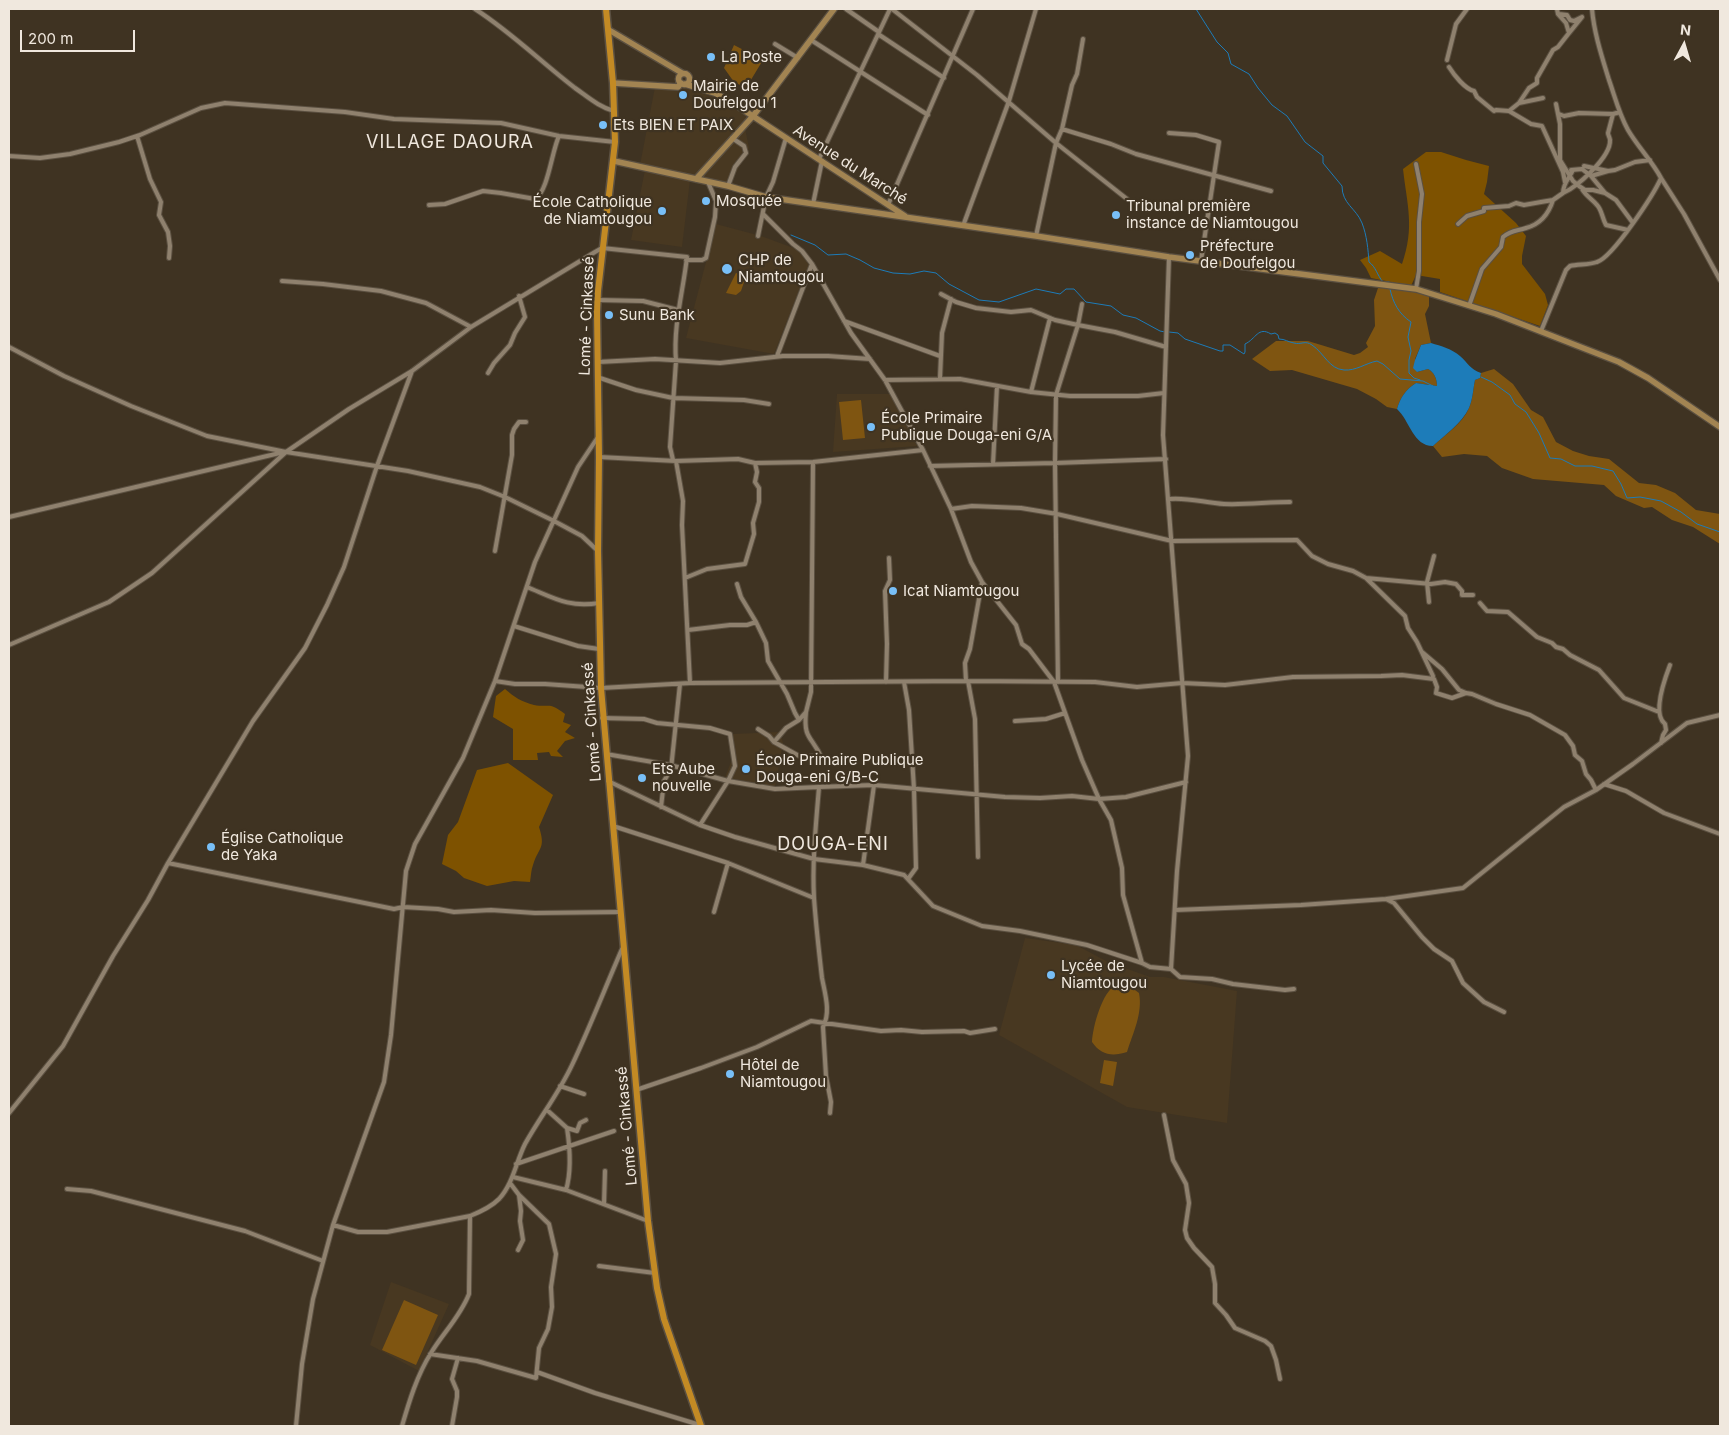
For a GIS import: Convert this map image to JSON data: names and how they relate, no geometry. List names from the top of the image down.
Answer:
{
  "streets": {
    "highway": ["Lomé - Cinkassé"],
    "main road": ["Avenue du Marché"]
  },
  "districts": ["VILLAGE DAOURA", "DOUGA-ENI"],
  "places": [
    "La Poste",
    "Mairie de Doufelgou 1",
    "Ets BIEN ET PAIX",
    "Mosquée",
    "École Catholique de Niamtougou",
    "Tribunal première instance de Niamtougou",
    "Préfecture de Doufelgou",
    "CHP de Niamtougou",
    "Sunu Bank",
    "École Primaire Publique Douga-eni G/A",
    "Icat Niamtougou",
    "École Primaire Publique Douga-eni G/B-C",
    "Ets Aube nouvelle",
    "Église Catholique de Yaka",
    "Lycée de Niamtougou",
    "Hôtel de Niamtougou"
  ],
  "scale_bar": "200 m",
  "north": "top"
}
